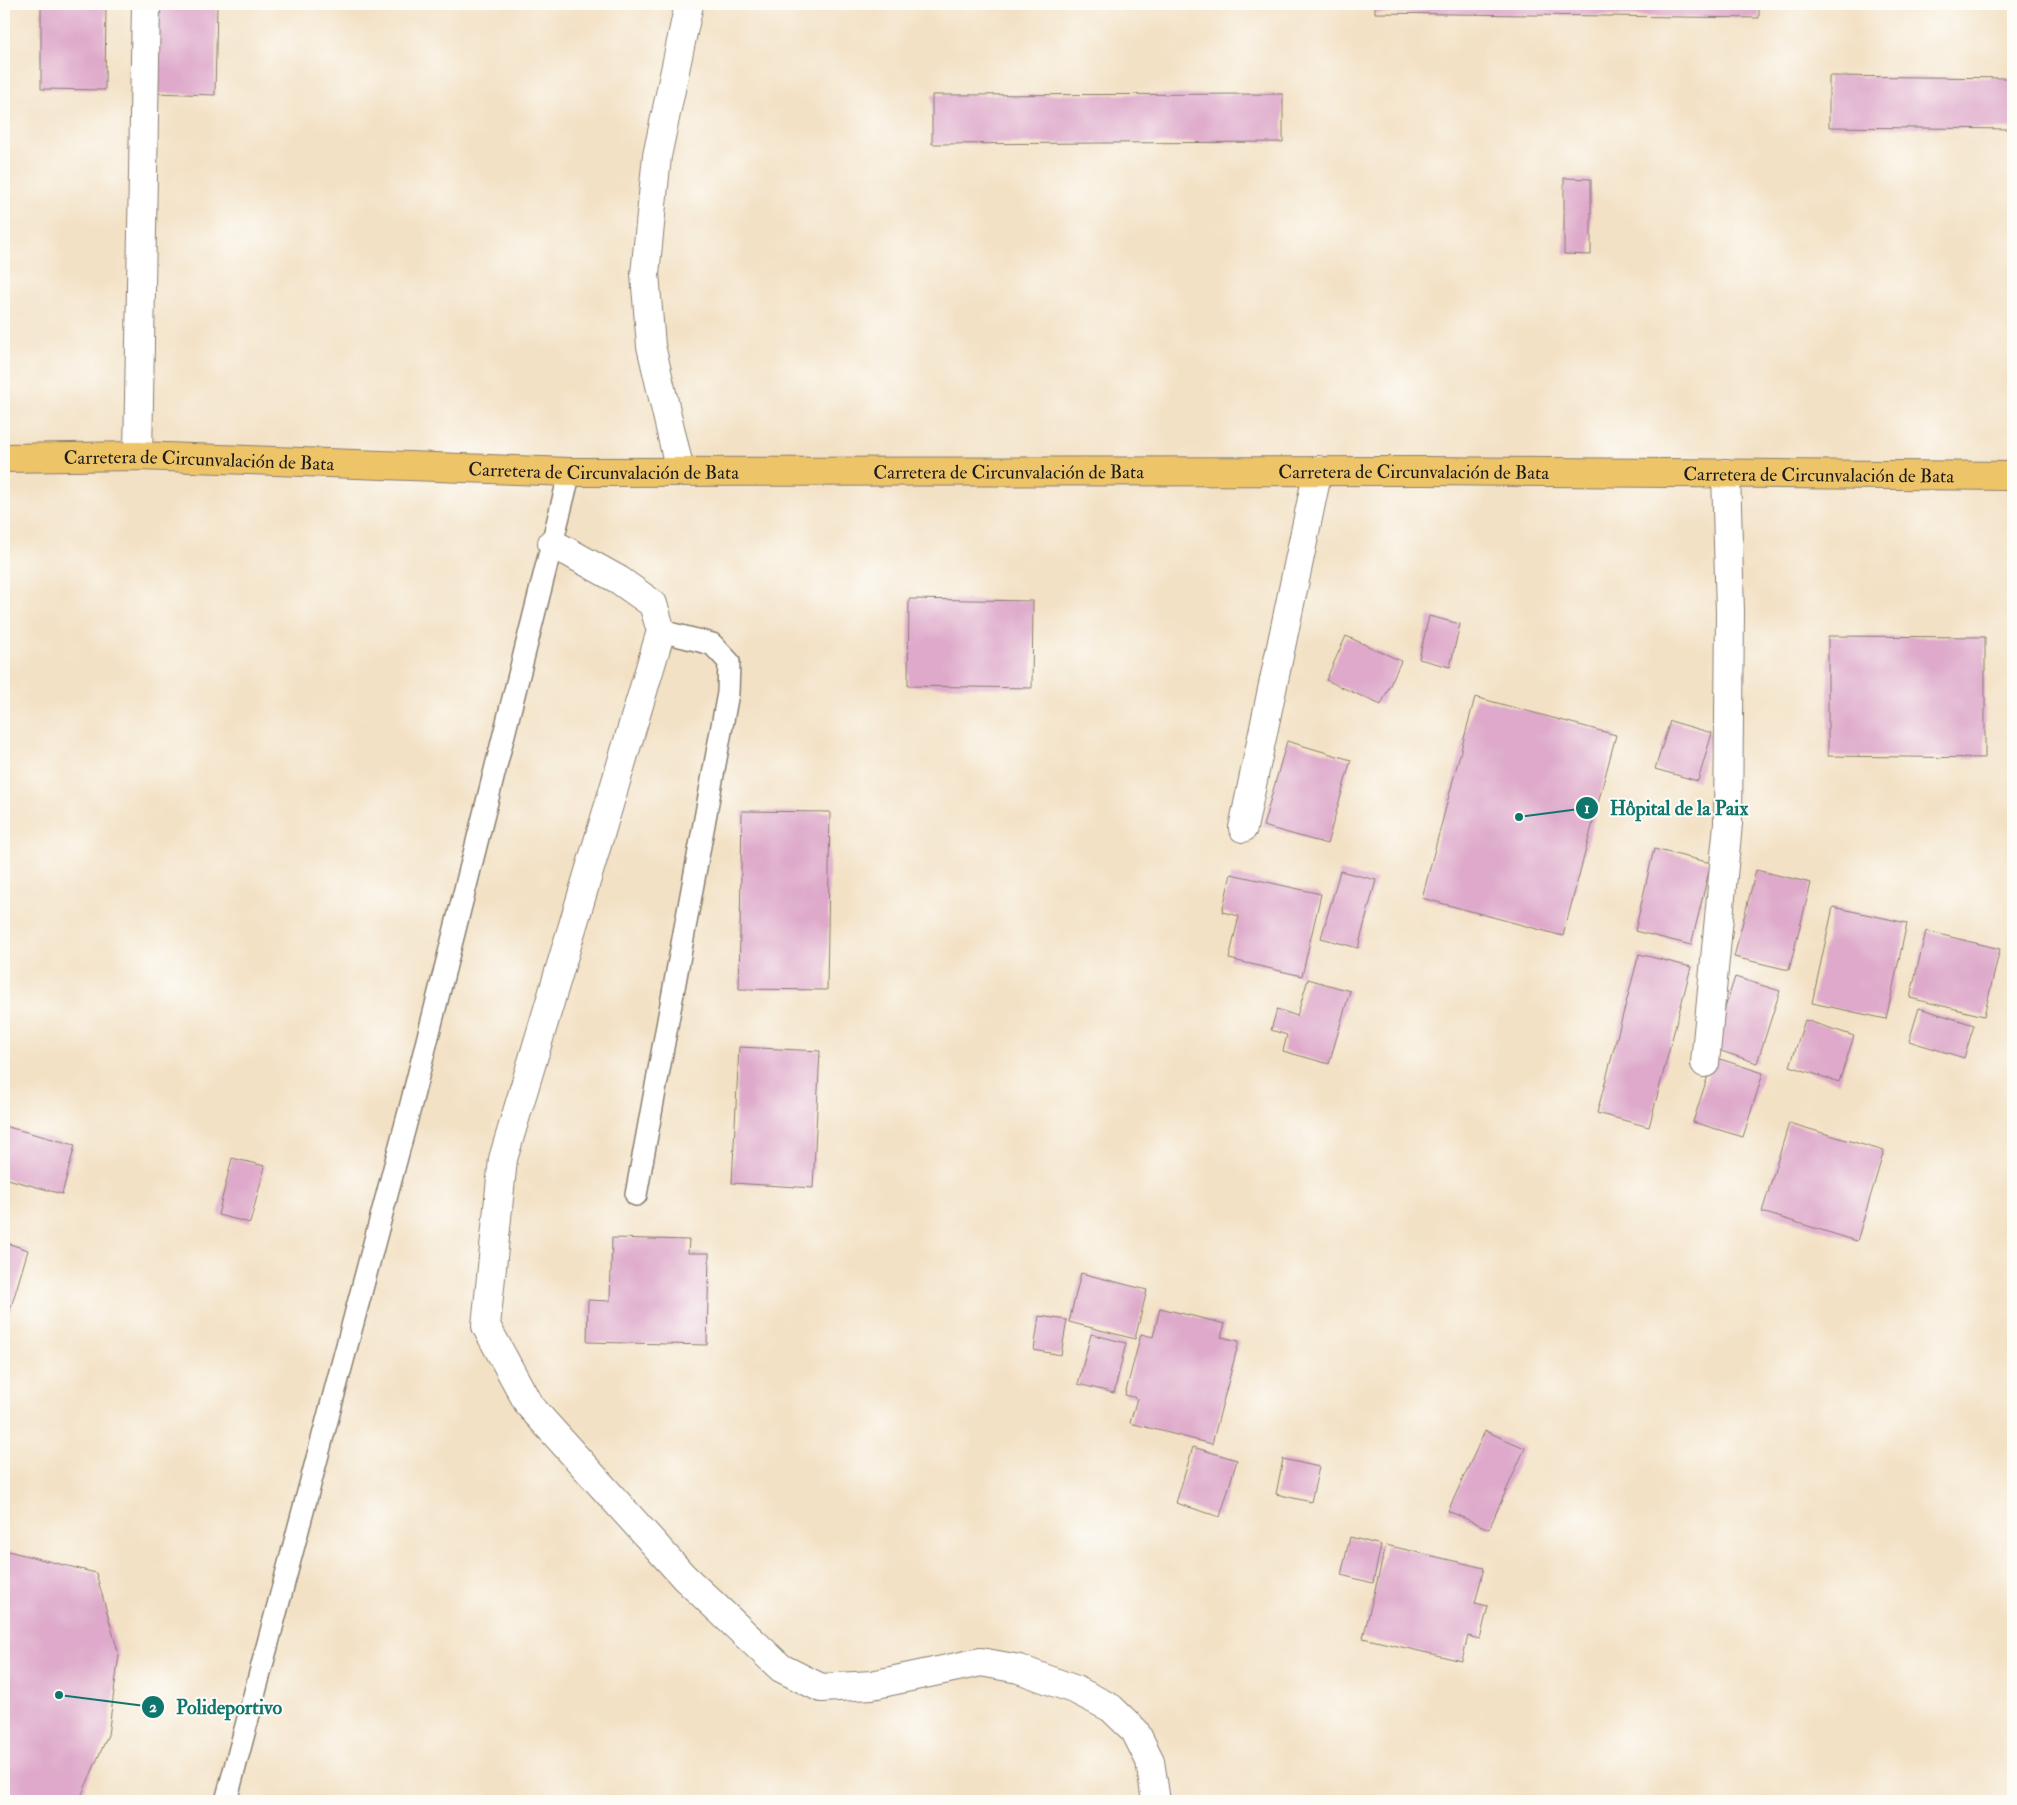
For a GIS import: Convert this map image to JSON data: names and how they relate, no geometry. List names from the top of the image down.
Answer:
{
  "streets": {
    "main road": ["Carretera de Circunvalación de Bata"]
  },
  "places": ["Hôpital de la Paix", "Polideportivo"]
}
